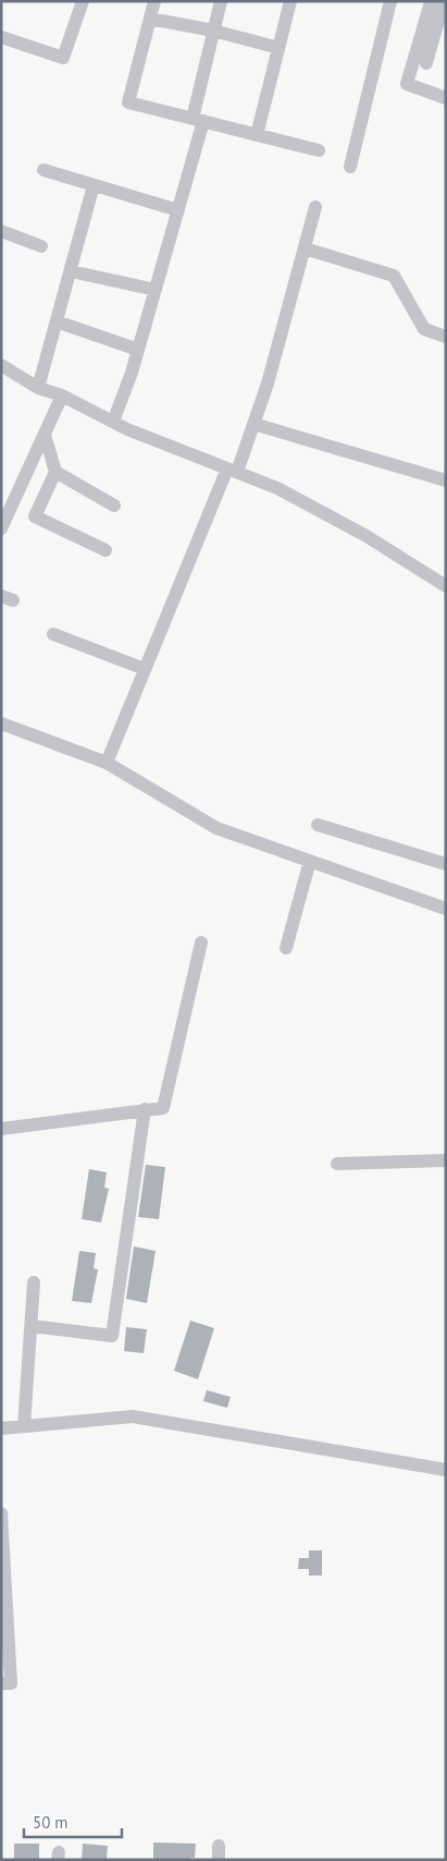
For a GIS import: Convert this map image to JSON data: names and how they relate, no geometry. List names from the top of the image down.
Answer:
{
  "scale_bar": "50 m"
}
